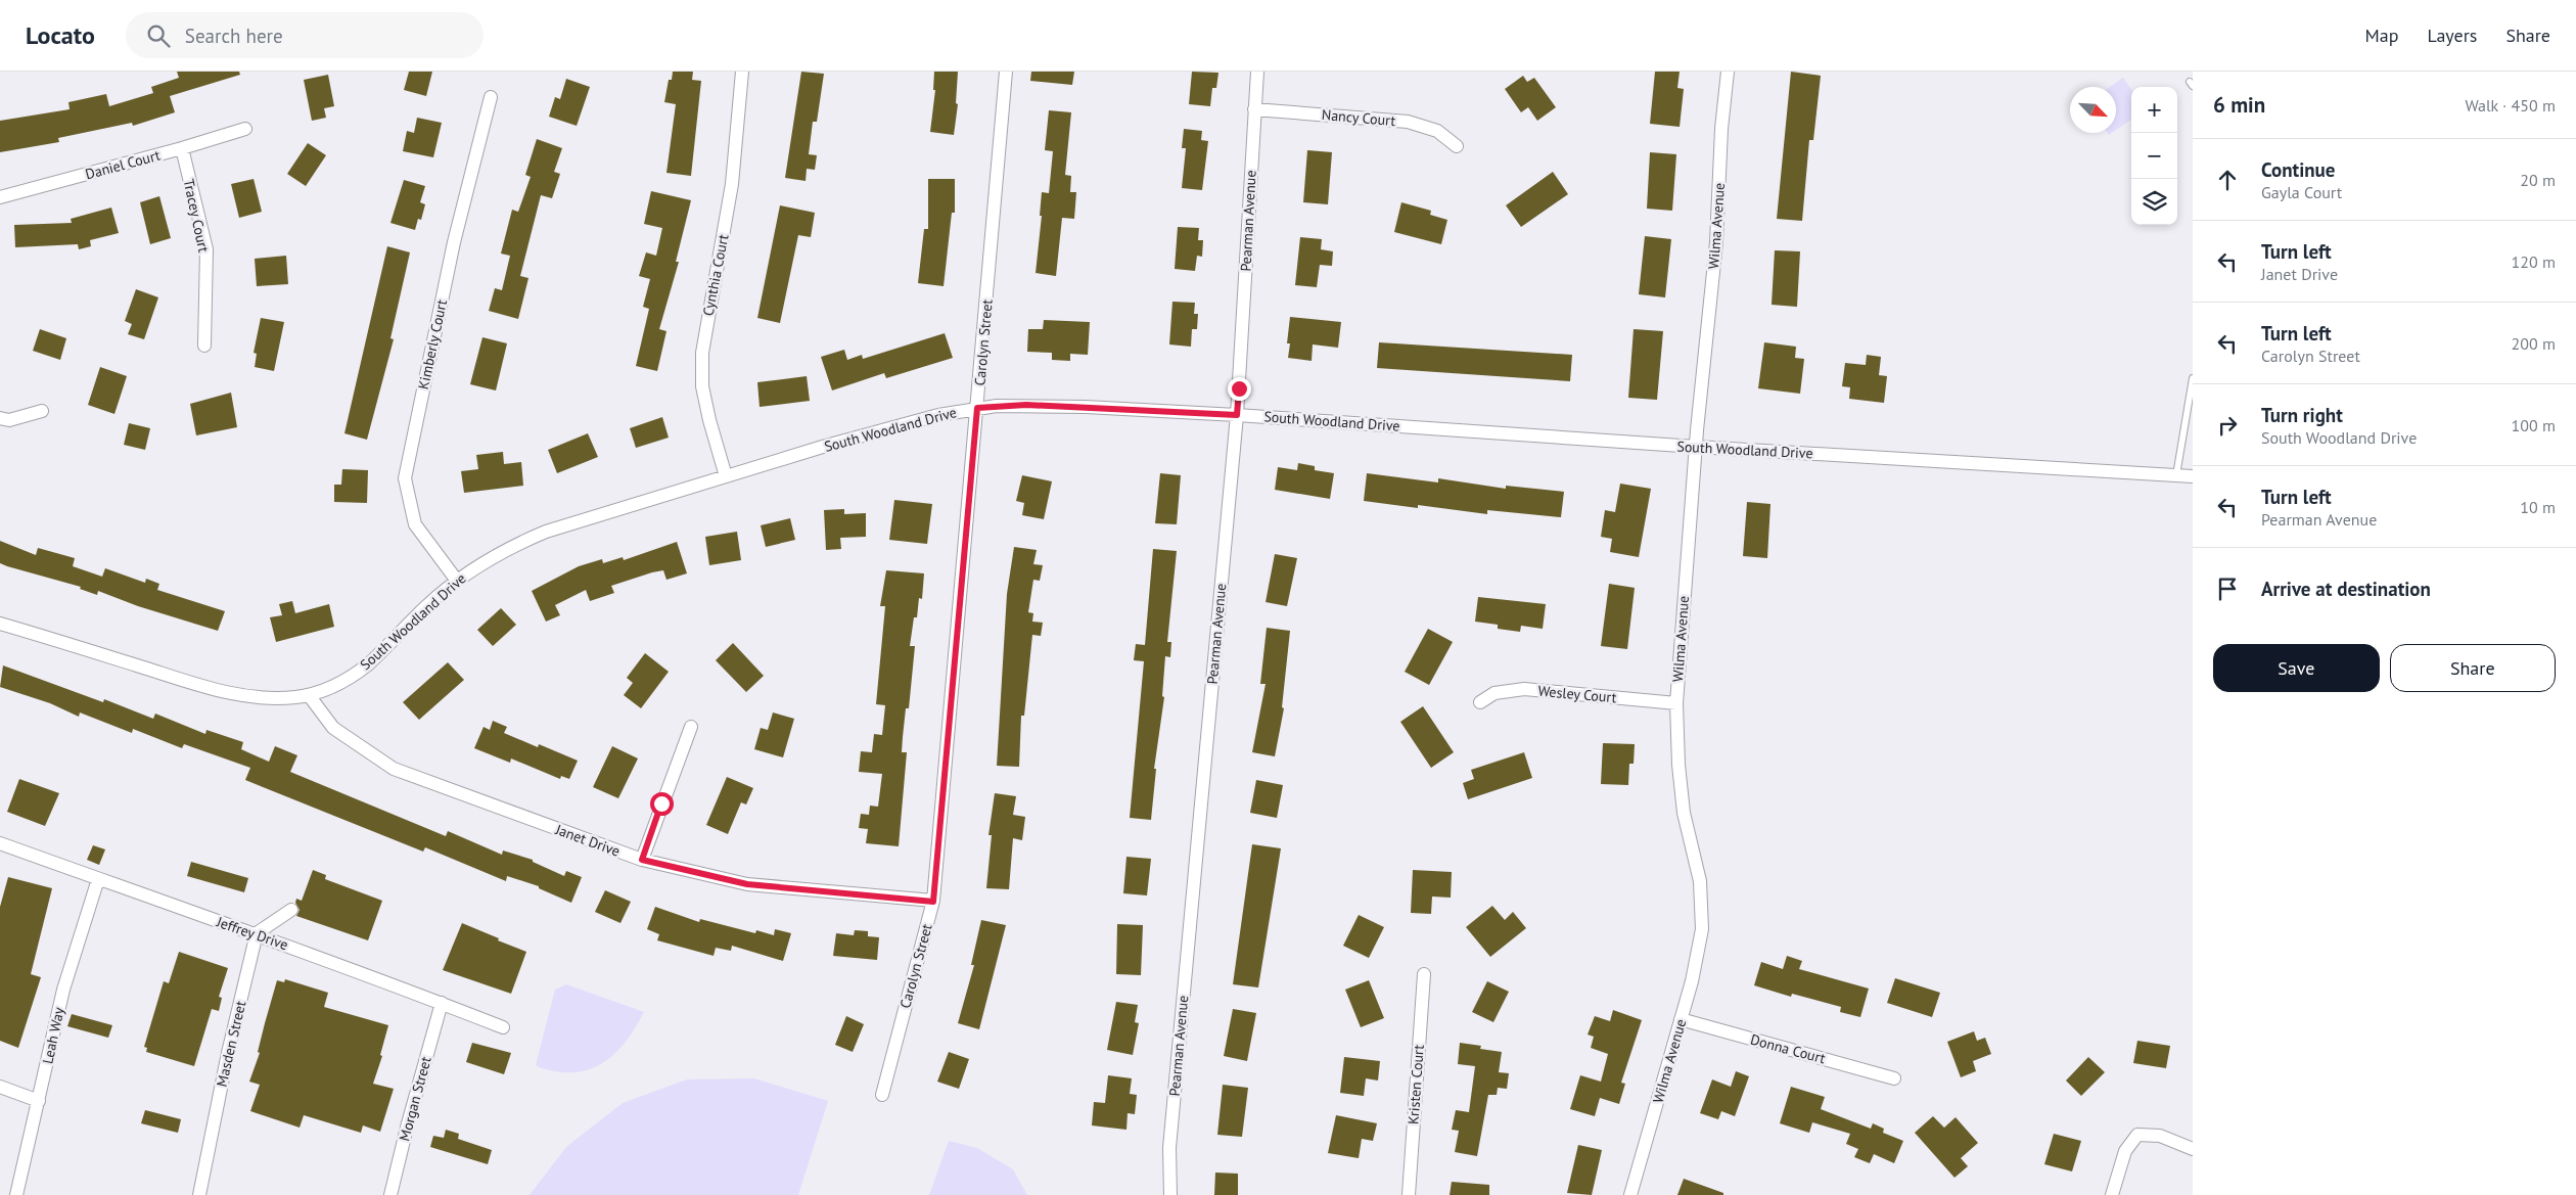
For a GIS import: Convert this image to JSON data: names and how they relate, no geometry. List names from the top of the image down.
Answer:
{
  "streets": {
    "street": [
      "Nancy Court",
      "Daniel Court",
      "Tracey Court",
      "Pearman Avenue",
      "Wilma Avenue",
      "Cynthia Court",
      "Carolyn Street",
      "Kimberly Court",
      "South Woodland Drive",
      "Wesley Court",
      "Janet Drive",
      "Jeffrey Drive",
      "Leah Way",
      "Masden Street",
      "Donna Court",
      "Kristen Court",
      "Morgan Street"
    ]
  },
  "crossings": [
    ["Nancy Court", "Pearman Avenue"],
    ["Daniel Court", "Tracey Court"],
    ["Pearman Avenue", "South Woodland Drive"],
    ["Wilma Avenue", "South Woodland Drive"],
    ["Wilma Avenue", "Wesley Court"],
    ["Wilma Avenue", "Donna Court"],
    ["Cynthia Court", "South Woodland Drive"],
    ["Carolyn Street", "South Woodland Drive"],
    ["Carolyn Street", "Janet Drive"],
    ["Kimberly Court", "South Woodland Drive"],
    ["South Woodland Drive", "Janet Drive"],
    ["Jeffrey Drive", "Leah Way"],
    ["Jeffrey Drive", "Masden Street"],
    ["Jeffrey Drive", "Morgan Street"]
  ],
  "north": "bottom right",
  "page": {
    "header": "Locato",
    "search": "Search here",
    "nav": ["Map", "Layers", "Share"],
    "heading": ["6 min", "Walk · 450 m"],
    "map_buttons": ["+", "−"],
    "list": [
      ["Continue", "Gayla Court", "20 m"],
      ["Turn left", "Janet Drive", "120 m"],
      ["Turn left", "Carolyn Street", "200 m"],
      ["Turn right", "South Woodland Drive", "100 m"],
      ["Turn left", "Pearman Avenue", "10 m"],
      "Arrive at destination"
    ],
    "buttons": ["Save", "Share"]
  }
}
